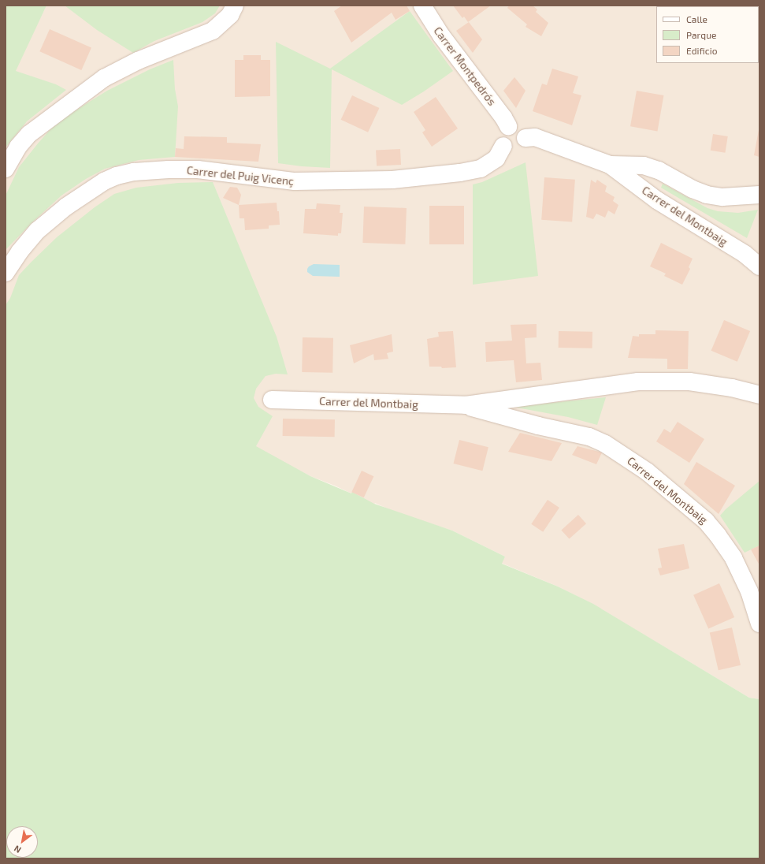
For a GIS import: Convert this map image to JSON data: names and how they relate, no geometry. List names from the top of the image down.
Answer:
{
  "streets": {
    "street": ["Carrer Montpedrós", "Carrer del Puig Vicenç", "Carrer del Montbaig"]
  },
  "crossings": [
    ["Carrer Montpedrós", "Carrer del Puig Vicenç"]
  ],
  "legend": ["Calle", "Parque", "Edificio"],
  "north": "bottom left"
}
